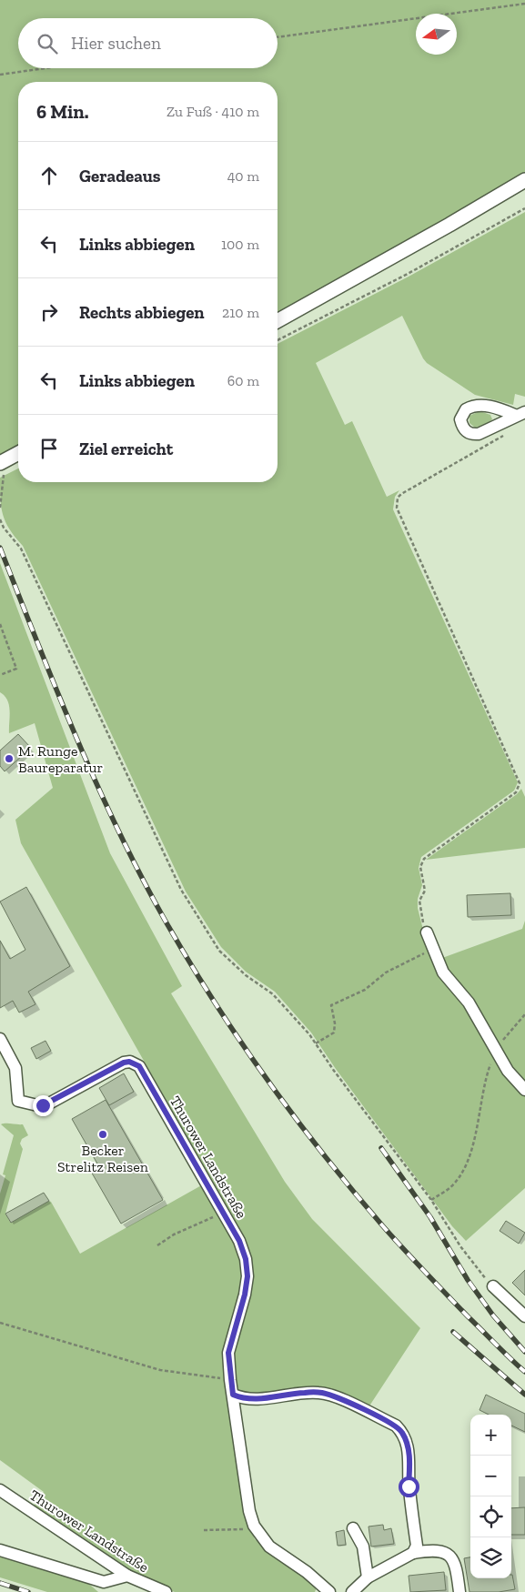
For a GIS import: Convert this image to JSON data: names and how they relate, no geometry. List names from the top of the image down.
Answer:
{
  "streets": {
    "street": ["Thurower Landstraße"]
  },
  "places": ["M. Runge Baureparatur", "Becker Strelitz Reisen"],
  "north": "left",
  "page": {
    "search": "Hier suchen",
    "heading": ["6 Min.", "Zu Fuß · 410 m"],
    "list": [
      ["Geradeaus", "40 m"],
      ["Links abbiegen", "100 m"],
      ["Rechts abbiegen", "210 m"],
      ["Links abbiegen", "60 m"],
      "Ziel erreicht"
    ],
    "map_buttons": ["+", "−"]
  }
}
